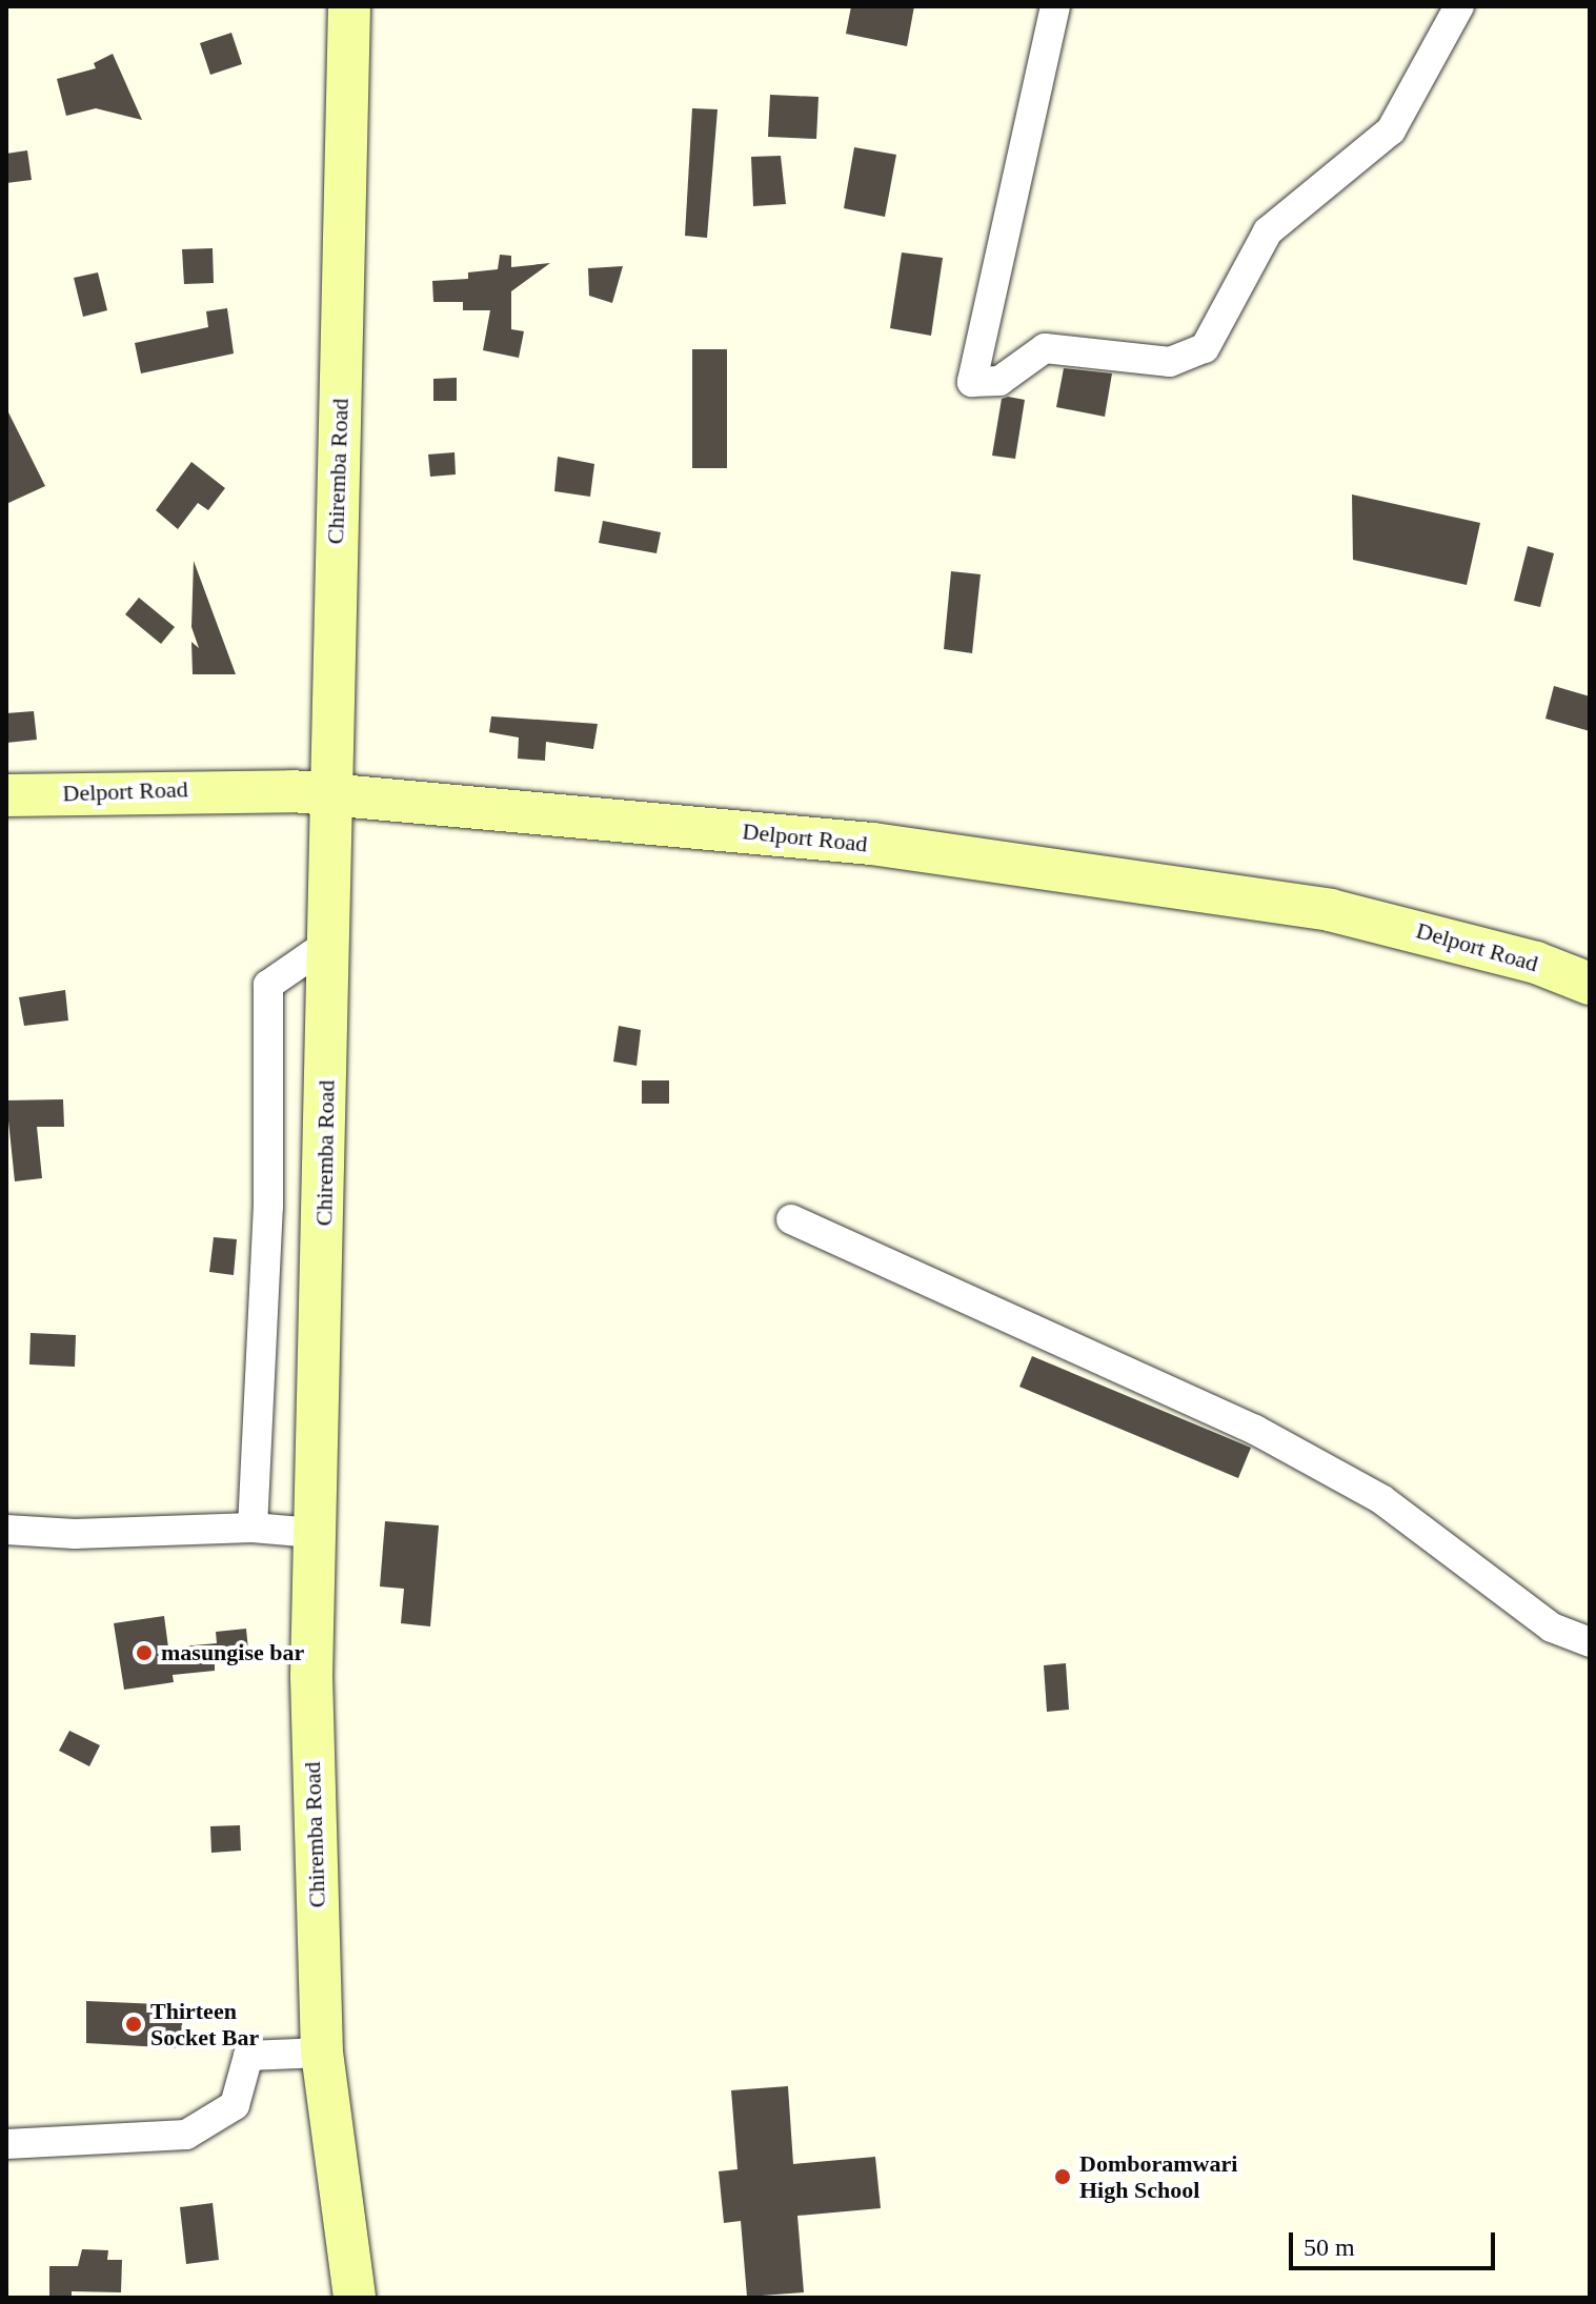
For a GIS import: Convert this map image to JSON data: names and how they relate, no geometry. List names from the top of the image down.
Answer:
{
  "streets": {
    "main road": ["Chiremba Road", "Delport Road"]
  },
  "crossings": [
    ["Chiremba Road", "Delport Road"]
  ],
  "places": ["masungise bar", "Thirteen Socket Bar", "Domboramwari High School"],
  "scale_bar": "50 m"
}
